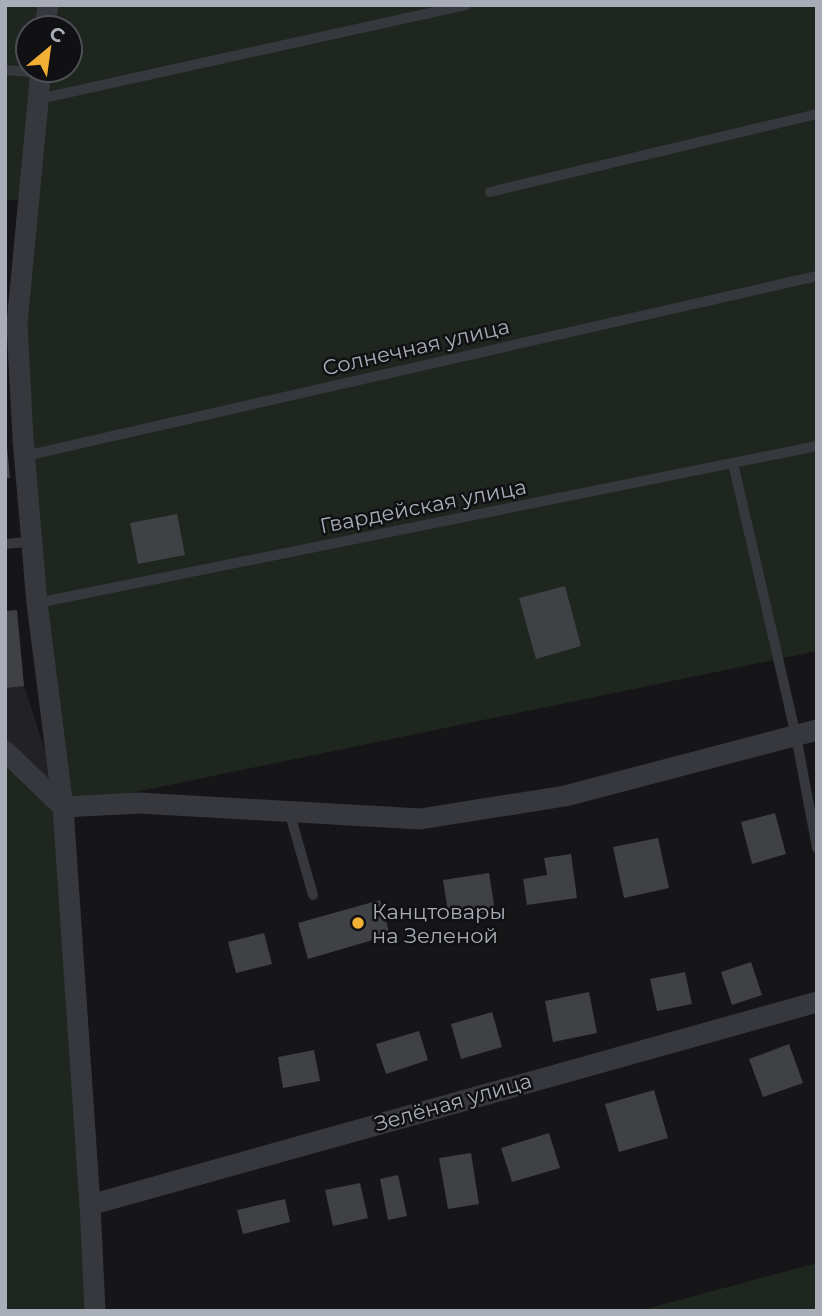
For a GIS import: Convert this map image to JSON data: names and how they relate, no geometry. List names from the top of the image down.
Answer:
{
  "streets": {
    "street": ["Зелёная улица"],
    "lane": ["Солнечная улица", "Гвардейская улица"]
  },
  "places": ["Канцтовары на Зеленой"],
  "north": "top right"
}
